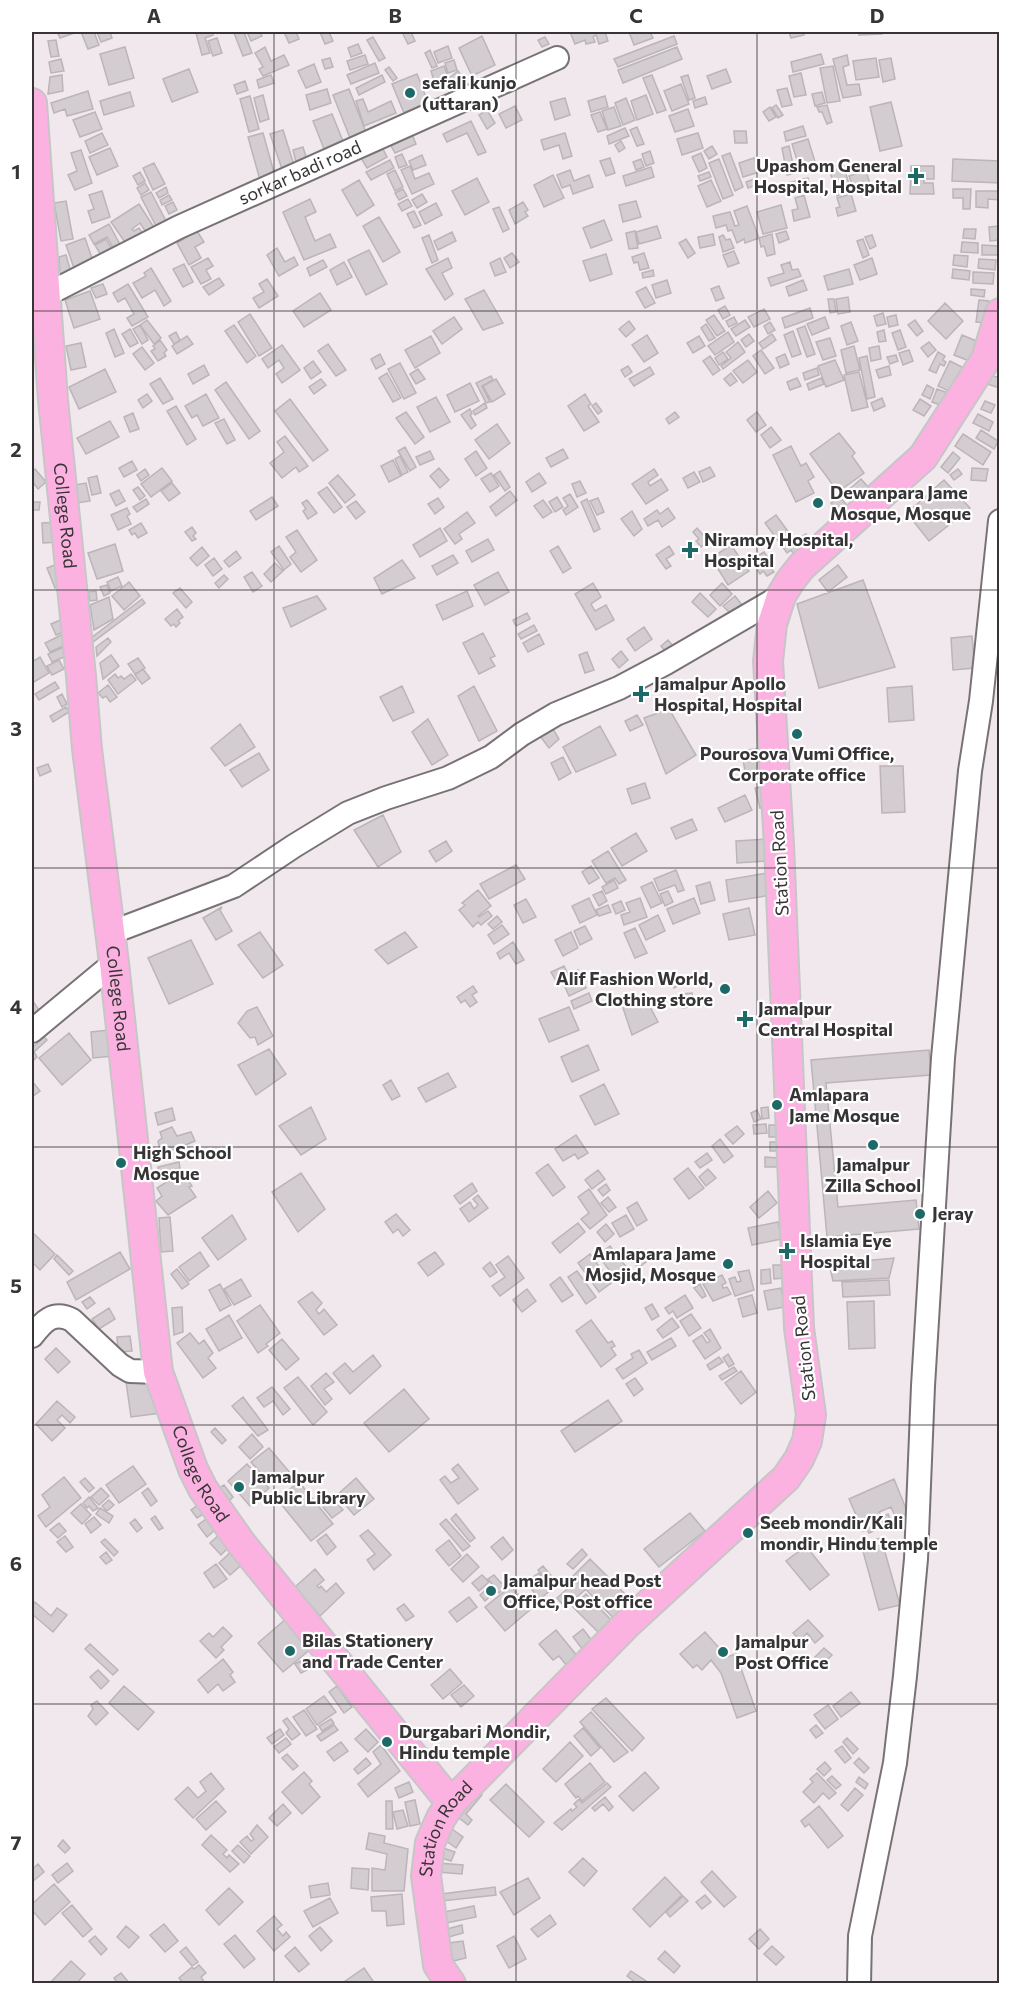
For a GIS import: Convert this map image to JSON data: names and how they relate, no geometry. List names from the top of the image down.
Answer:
{
  "streets": {
    "main road": ["College Road", "Station Road"],
    "street": ["sorkar badi road"]
  },
  "crossings": [
    ["sorkar badi road", "College Road"],
    ["College Road", "Station Road"]
  ],
  "places": {
    "other": [
      "sefali kunjo (uttaran)",
      "Dewanpara Jame Mosque, Mosque",
      "Pourosova Vumi Office, Corporate office",
      "Alif Fashion World, Clothing store",
      "Amlapara Jame Mosque",
      "Jamalpur Zilla School",
      "High School Mosque",
      "Jeray",
      "Amlapara Jame Mosjid, Mosque",
      "Jamalpur Public Library",
      "Seeb mondir/Kali mondir, Hindu temple",
      "Jamalpur head Post Office, Post office",
      "Bilas Stationery and Trade Center",
      "Jamalpur Post Office",
      "Durgabari Mondir, Hindu temple"
    ],
    "health": [
      "Upashom General Hospital, Hospital",
      "Niramoy Hospital, Hospital",
      "Jamalpur Apollo Hospital, Hospital",
      "Jamalpur Central Hospital",
      "Islamia Eye Hospital"
    ]
  },
  "grid": {
    "columns": [
      "A",
      "B",
      "C",
      "D"
    ],
    "rows": [
      "1",
      "2",
      "3",
      "4",
      "5",
      "6",
      "7"
    ]
  }
}
